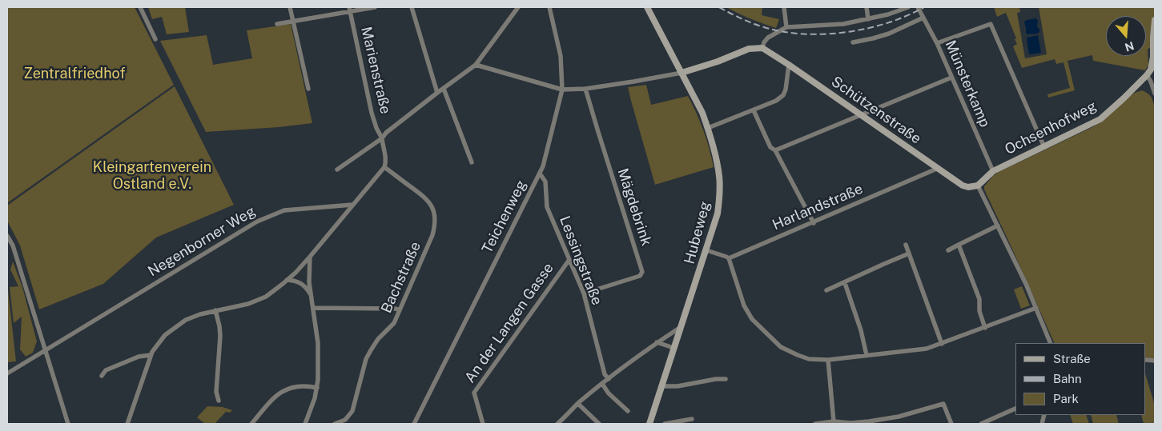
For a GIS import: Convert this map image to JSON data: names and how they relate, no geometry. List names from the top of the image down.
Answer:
{
  "streets": {
    "street": [
      "Marienstraße",
      "Münsterkamp",
      "Schützenstraße",
      "Ochsenhofweg",
      "Mägdebrink",
      "Harlandstraße",
      "Teichenweg",
      "Hubeweg",
      "Negenborner Weg",
      "Lessingstraße",
      "Bachstraße",
      "An der Langen Gasse"
    ]
  },
  "crossings": [
    ["Münsterkamp", "Ochsenhofweg"],
    ["Schützenstraße", "Ochsenhofweg"],
    ["Schützenstraße", "Harlandstraße"],
    ["Mägdebrink", "Lessingstraße"],
    ["Teichenweg", "Lessingstraße"],
    ["Lessingstraße", "An der Langen Gasse"]
  ],
  "parks": ["Zentralfriedhof", "Kleingartenverein Ostland e.V."],
  "legend": ["Straße", "Bahn", "Park"],
  "north": "bottom"
}
